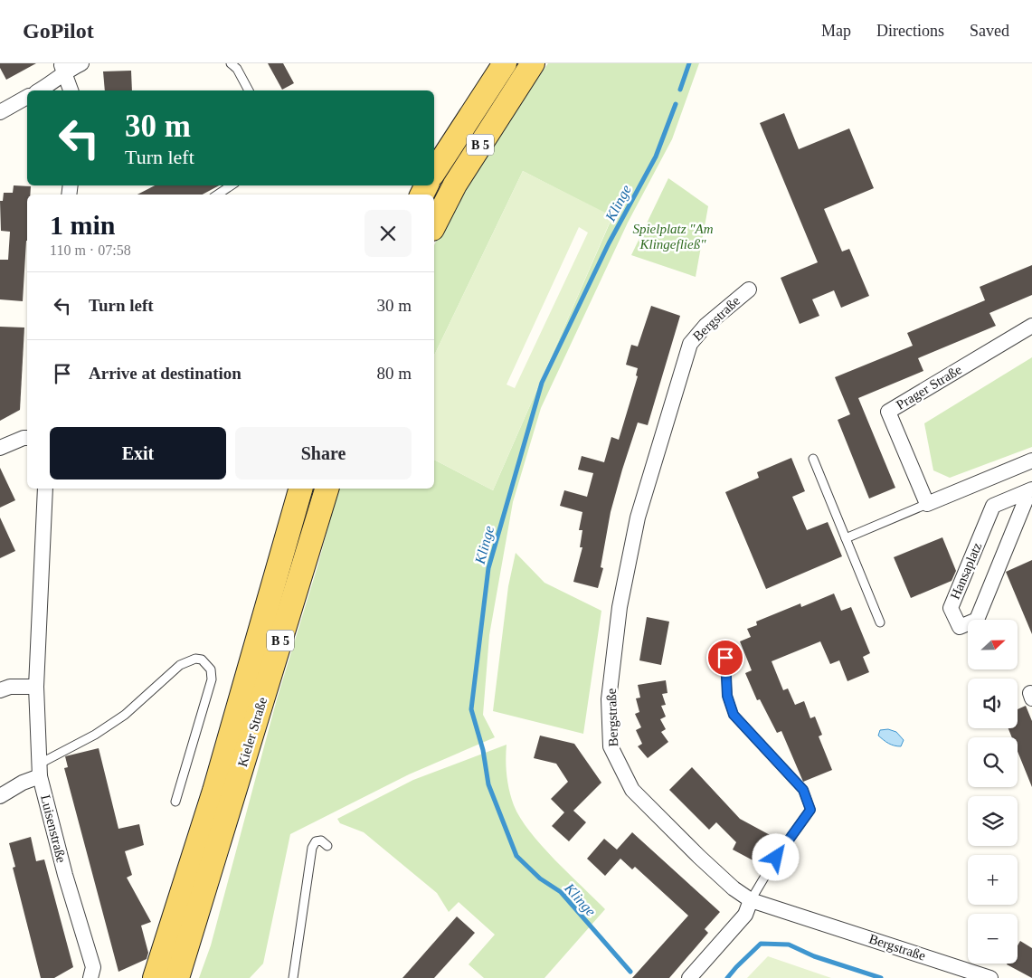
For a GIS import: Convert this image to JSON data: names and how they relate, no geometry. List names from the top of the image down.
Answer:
{
  "streets": {
    "main road": ["B 5", "Kieler Straße"],
    "street": [
      "Bergstraße",
      "Prager Straße",
      "Hansaplatz",
      "Luisenstraße"
    ]
  },
  "water": ["Klinge"],
  "parks": ["Spielplatz \"Am Klingefließ\""],
  "north": "right",
  "page": {
    "header": "GoPilot",
    "nav": ["Map", "Directions", "Saved"],
    "turn": ["30 m", "Turn left"],
    "heading": ["1 min", "110 m · 07:58"],
    "list": [
      {
        "name": "Turn left",
        "value": "30 m"
      },
      {
        "name": "Arrive at destination",
        "value": "80 m"
      }
    ],
    "buttons": ["Exit", "Share"],
    "map_buttons": ["+", "−"]
  }
}
